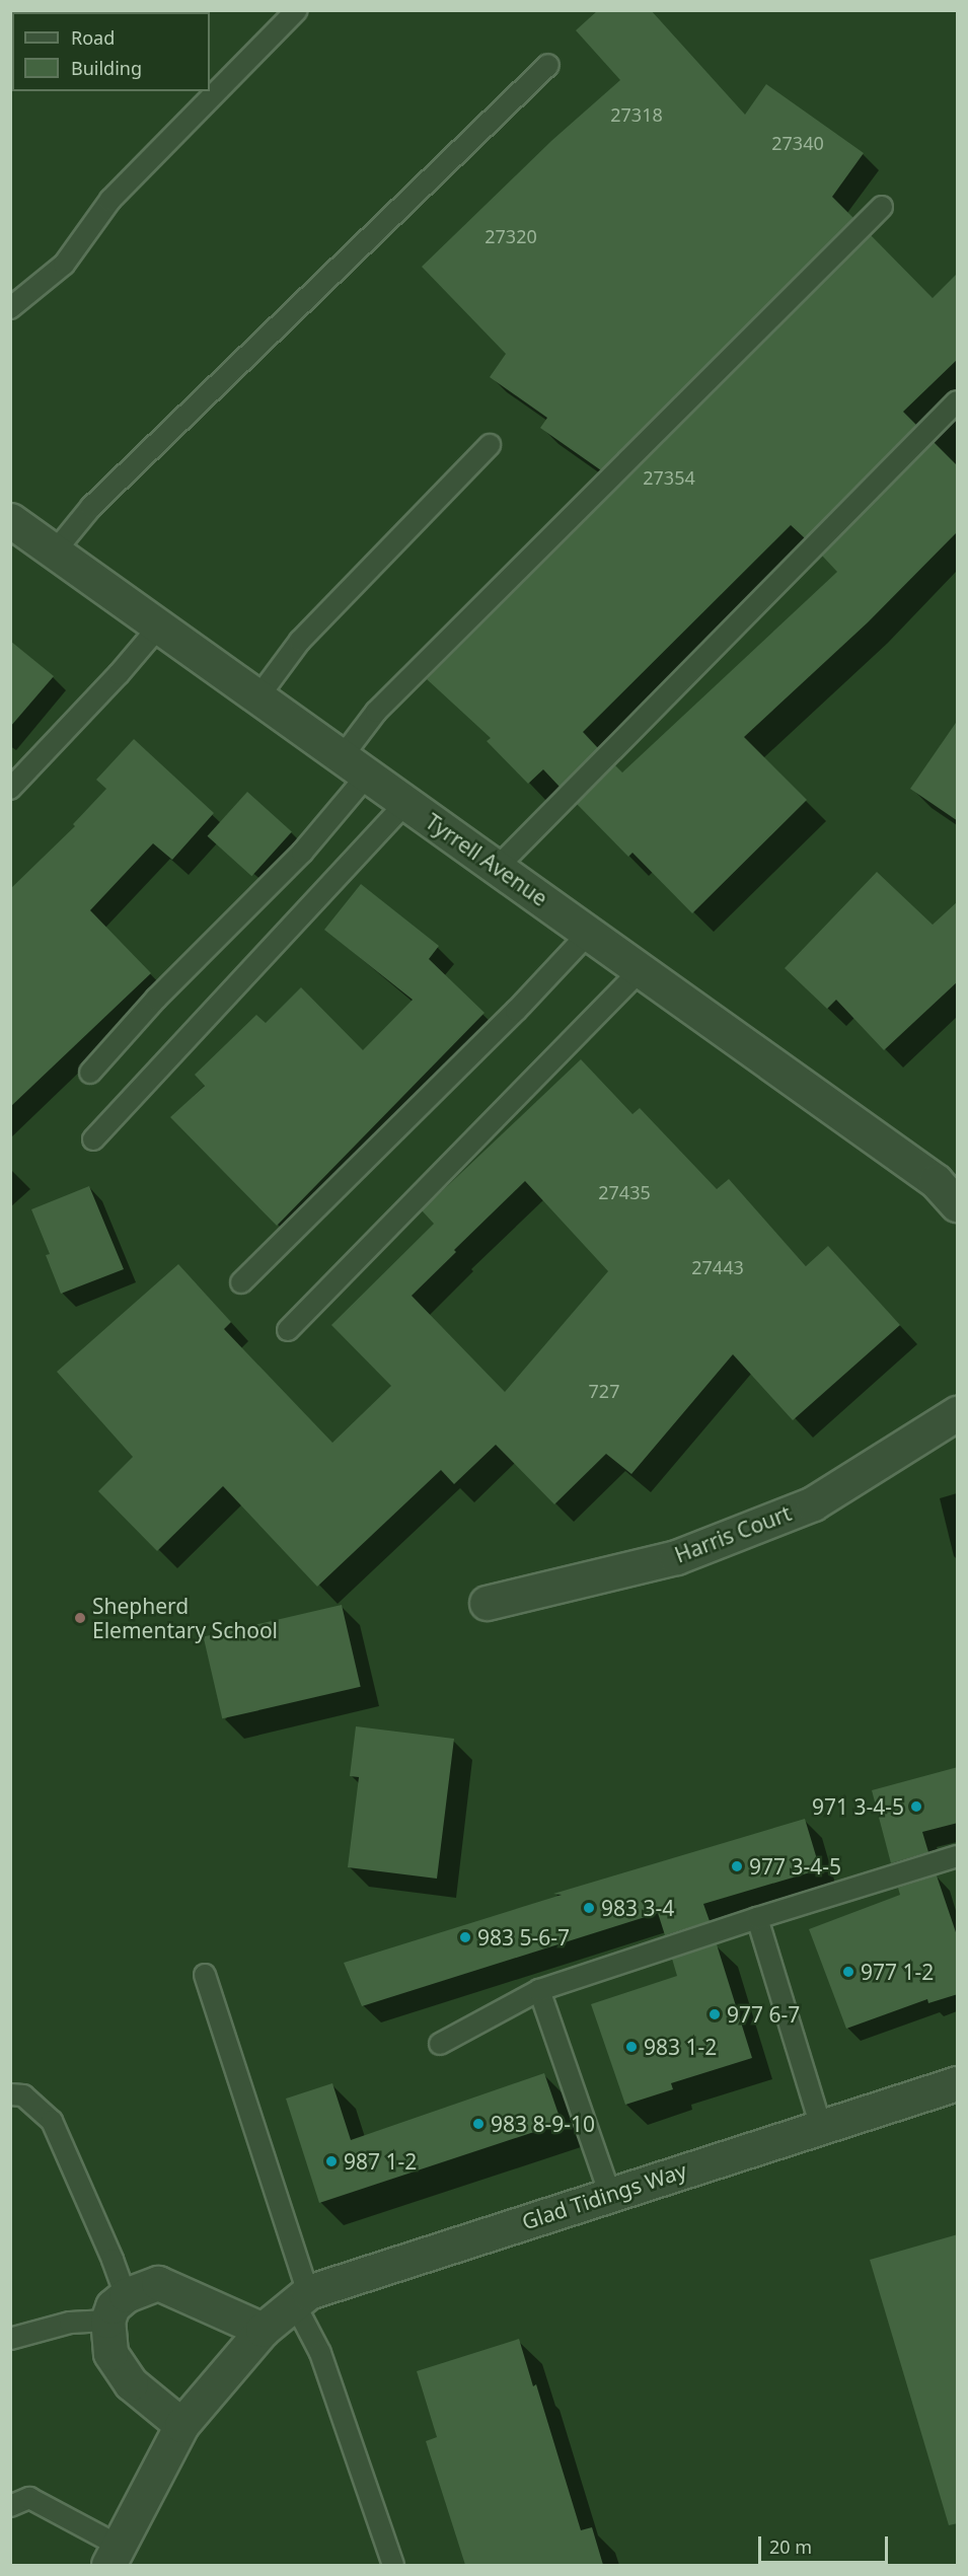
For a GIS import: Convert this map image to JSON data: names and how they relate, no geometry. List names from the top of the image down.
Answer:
{
  "streets": {
    "street": ["Tyrrell Avenue", "Harris Court", "Glad Tidings Way"]
  },
  "places": [
    "Shepherd Elementary School",
    "971 3-4-5",
    "977 3-4-5",
    "983 3-4",
    "983 5-6-7",
    "977 1-2",
    "977 6-7",
    "983 1-2",
    "983 8-9-10",
    "987 1-2"
  ],
  "house_numbers": [
    "27318",
    "27340",
    "27320",
    "27354",
    "27435",
    "27443",
    "727"
  ],
  "legend": ["Road", "Building"],
  "scale_bar": "20 m"
}
